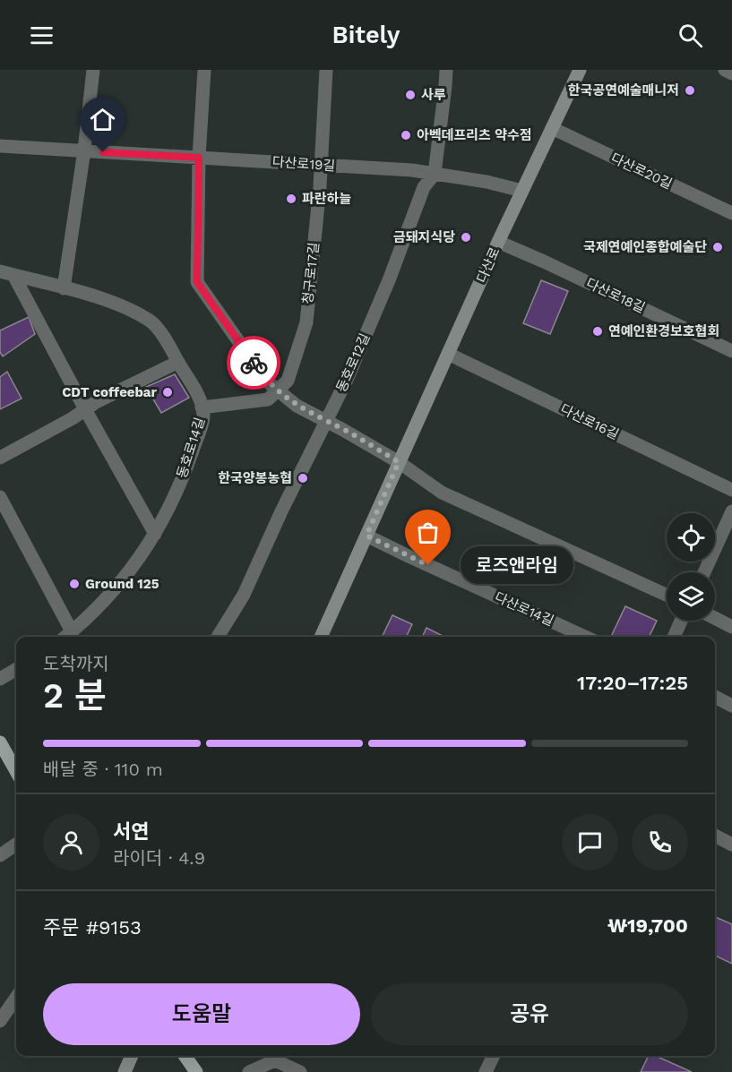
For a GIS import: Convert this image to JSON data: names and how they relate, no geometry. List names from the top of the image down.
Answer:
{
  "streets": {
    "main road": ["다산로"],
    "street": [
      "다산로19길",
      "다산로20길",
      "청구로17길",
      "다산로18길",
      "동호로12길",
      "다산로16길",
      "동호로14길",
      "다산로14길"
    ]
  },
  "crossings": [
    ["다산로19길", "다산로"],
    ["다산로19길", "청구로17길"],
    ["다산로19길", "동호로12길"],
    ["다산로20길", "다산로"],
    ["다산로", "다산로18길"],
    ["다산로", "다산로16길"],
    ["다산로", "다산로14길"]
  ],
  "places": [
    "한국공연예술매니저",
    "사루",
    "아벡데프리츠 약수점",
    "파란하늘",
    "금돼지식당",
    "국제연예인종합예술단",
    "연예인환경보호협회",
    "CDT coffeebar",
    "한국양봉농협",
    "로즈앤라임",
    "Ground 125"
  ],
  "page": {
    "header": "Bitely",
    "bubble": "로즈앤라임",
    "heading": ["2 분", "도착까지", "17:20–17:25"],
    "panel": [
      "서연",
      "라이더 · 4.9",
      "주문 #9153",
      "₩19,700"
    ],
    "bar": "배달 중 · 110 m",
    "buttons": ["도움말", "공유"]
  }
}
